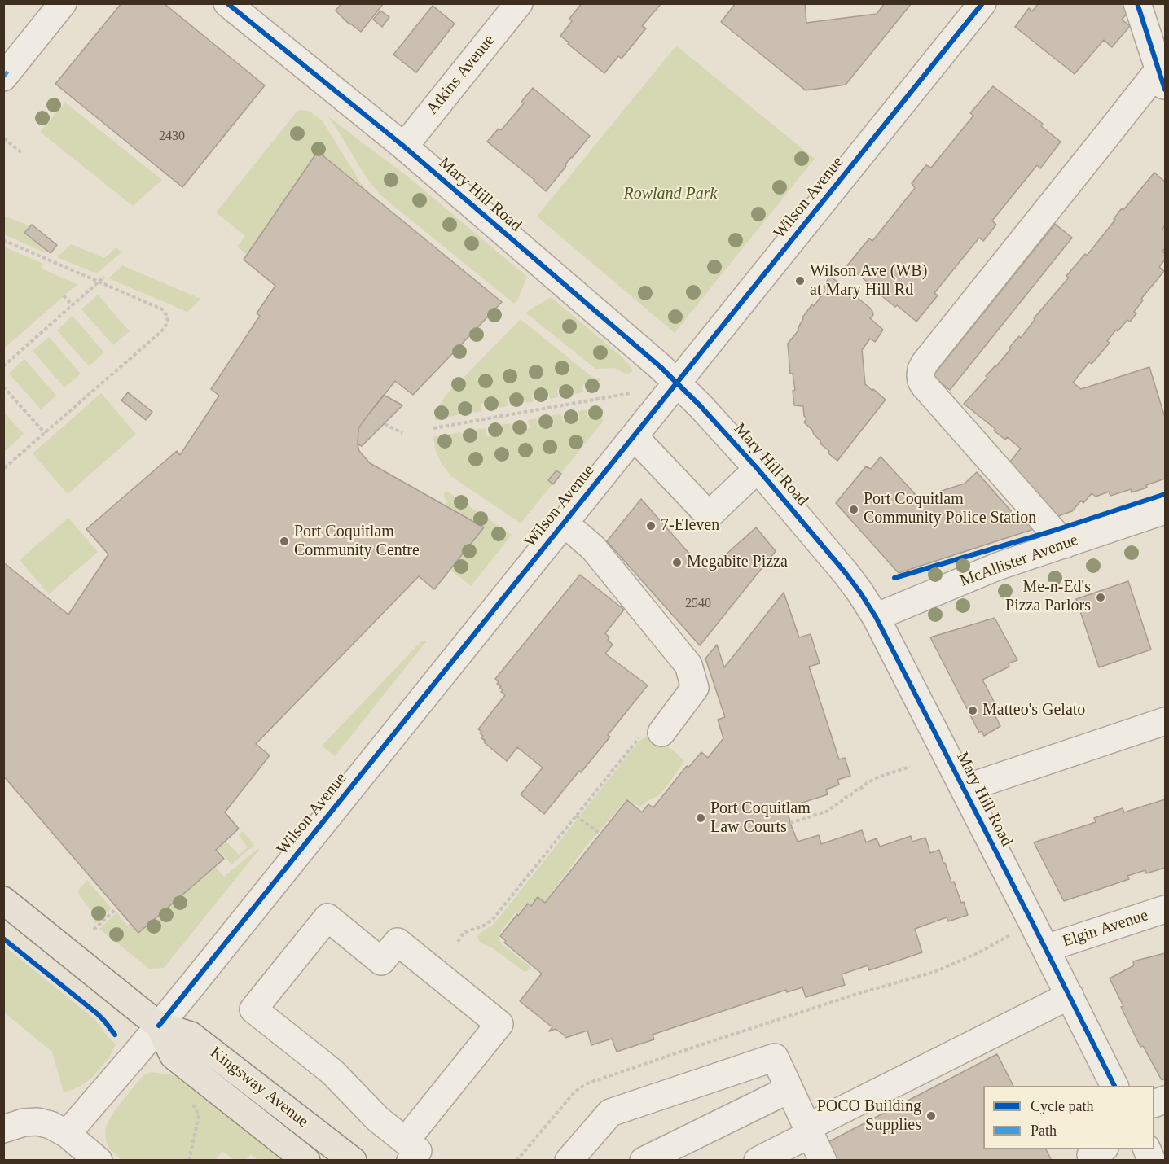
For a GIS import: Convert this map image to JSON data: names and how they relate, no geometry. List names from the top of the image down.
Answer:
{
  "streets": {
    "main road": ["Kingsway Avenue"],
    "street": [
      "Atkins Avenue",
      "Mary Hill Road",
      "Wilson Avenue",
      "McAllister Avenue",
      "Elgin Avenue"
    ]
  },
  "crossings": [
    ["Atkins Avenue", "Mary Hill Road"],
    ["Mary Hill Road", "Wilson Avenue"],
    ["Mary Hill Road", "McAllister Avenue"],
    ["Mary Hill Road", "Elgin Avenue"],
    ["Wilson Avenue", "Kingsway Avenue"]
  ],
  "parks": ["Rowland Park"],
  "places": [
    "Wilson Ave (WB) at Mary Hill Rd",
    "Port Coquitlam Community Police Station",
    "7-Eleven",
    "Port Coquitlam Community Centre",
    "Megabite Pizza",
    "Me-n-Ed's Pizza Parlors",
    "Matteo's Gelato",
    "Port Coquitlam Law Courts",
    "POCO Building Supplies"
  ],
  "house_numbers": ["2430", "2540"],
  "legend": ["Cycle path", "Path"]
}
